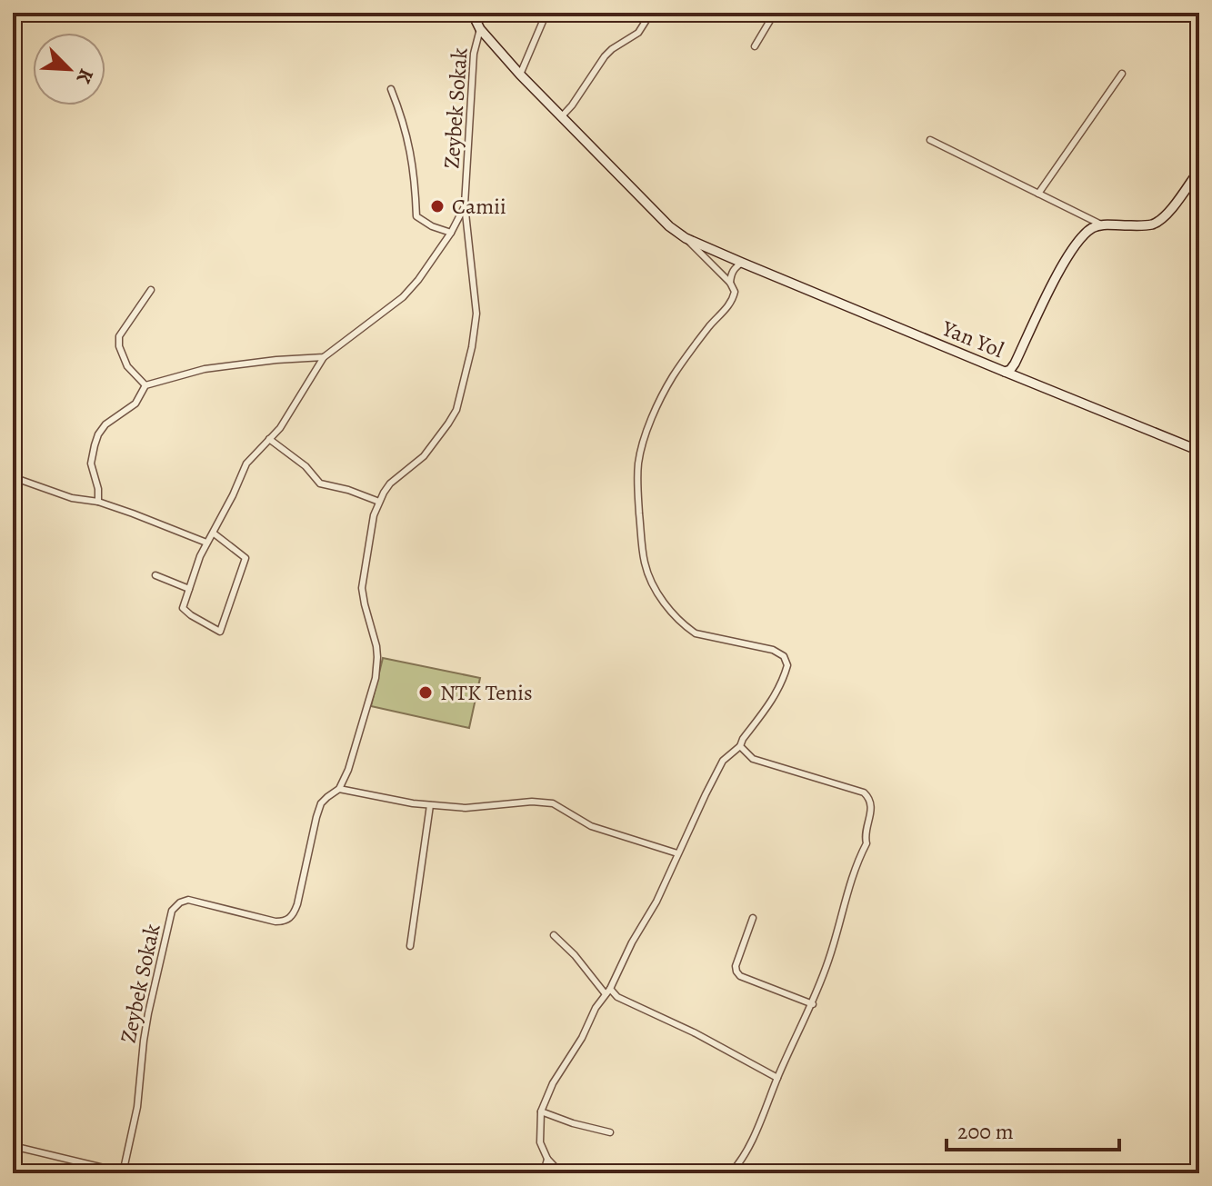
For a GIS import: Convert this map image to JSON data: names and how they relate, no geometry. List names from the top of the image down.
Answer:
{
  "streets": {
    "street": ["Zeybek Sokak", "Yan Yol"]
  },
  "crossings": [
    ["Zeybek Sokak", "Yan Yol"]
  ],
  "places": ["Camii", "NTK Tenis"],
  "scale_bar": "200 m",
  "north": "bottom right"
}
